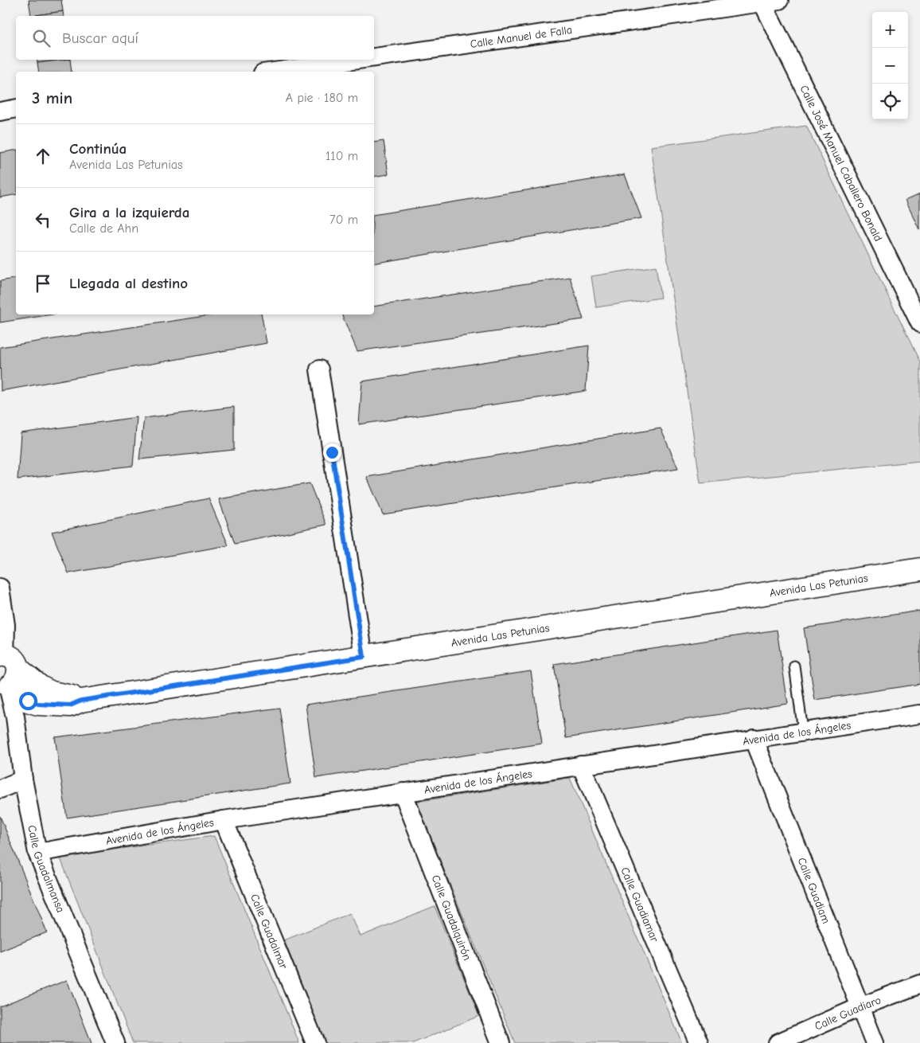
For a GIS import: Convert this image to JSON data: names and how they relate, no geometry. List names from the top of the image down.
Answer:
{
  "streets": {
    "street": [
      "Calle Manuel de Falla",
      "Calle José Manuel Caballero Bonald",
      "Avenida Las Petunias",
      "Avenida de los Ángeles",
      "Calle Guadalmansa",
      "Calle Guadiam",
      "Calle Guadiamar",
      "Calle Guadalquirón",
      "Calle Guadalmar",
      "Calle Guadiaro"
    ]
  },
  "crossings": [
    ["Calle Manuel de Falla", "Calle José Manuel Caballero Bonald"],
    ["Avenida Las Petunias", "Calle Guadalmansa"],
    ["Avenida de los Ángeles", "Calle Guadalmansa"],
    ["Avenida de los Ángeles", "Calle Guadiam"],
    ["Avenida de los Ángeles", "Calle Guadiamar"],
    ["Avenida de los Ángeles", "Calle Guadalquirón"],
    ["Avenida de los Ángeles", "Calle Guadalmar"],
    ["Calle Guadiam", "Calle Guadiaro"]
  ],
  "page": {
    "map_buttons": ["+", "−"],
    "search": "Buscar aquí",
    "heading": ["3 min", "A pie · 180 m"],
    "list": [
      ["Continúa", "Avenida Las Petunias", "110 m"],
      ["Gira a la izquierda", "Calle de Ahn", "70 m"],
      "Llegada al destino"
    ]
  }
}
